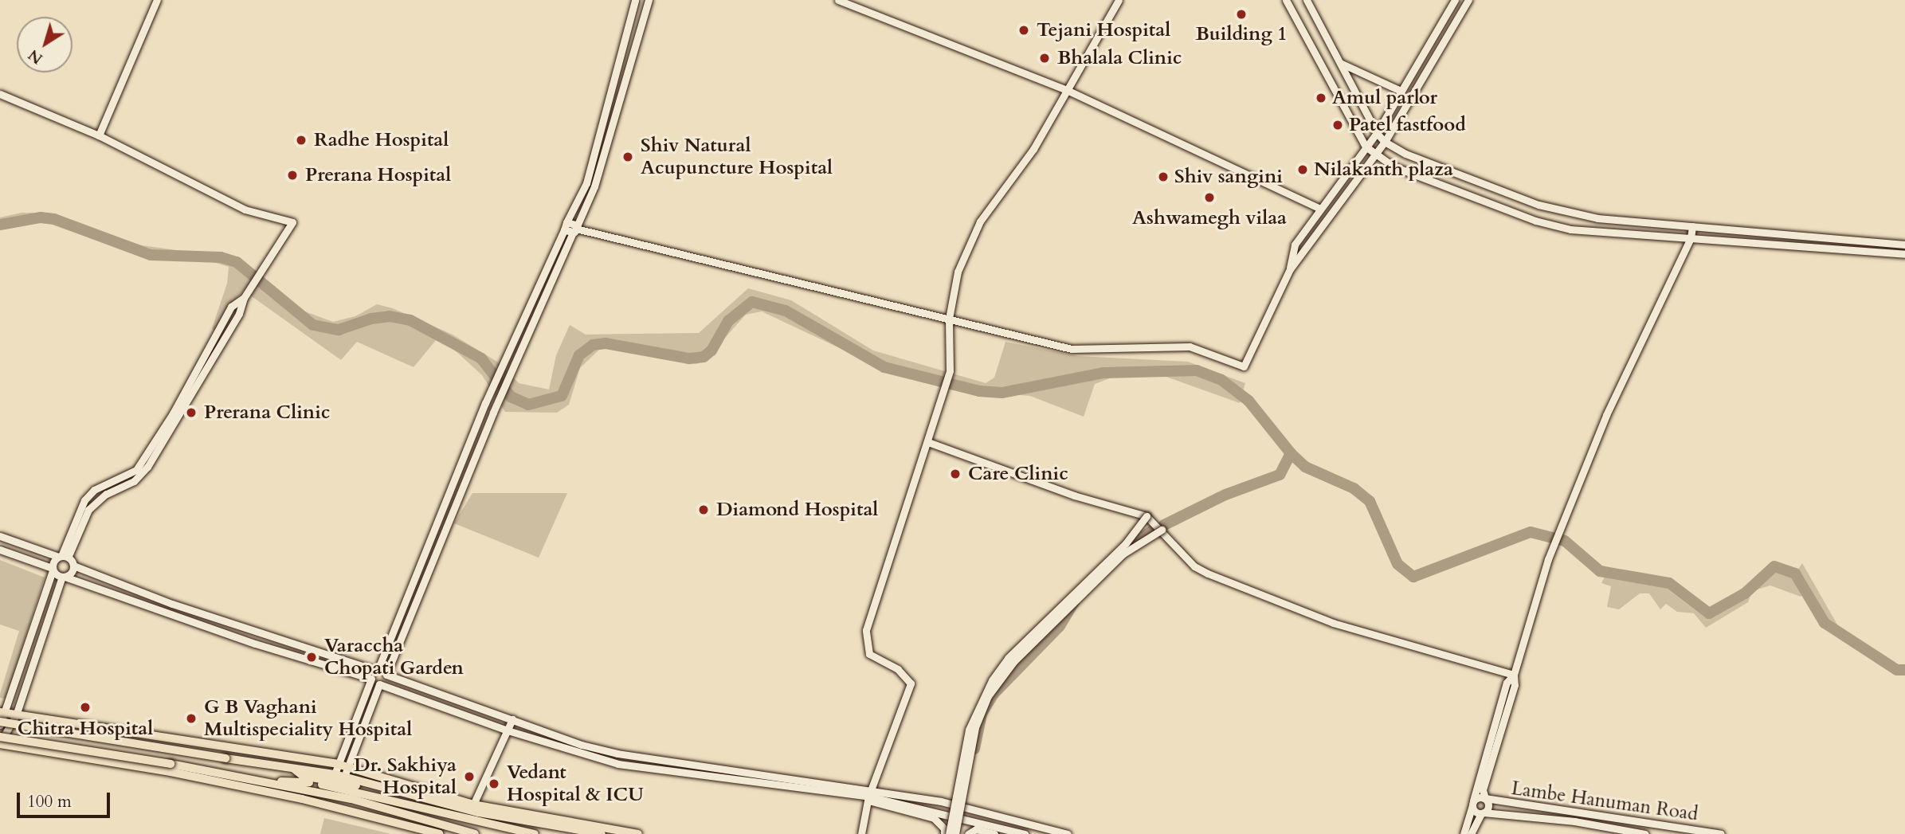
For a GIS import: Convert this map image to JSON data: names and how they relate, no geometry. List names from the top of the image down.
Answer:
{
  "streets": {
    "street": ["Lambe Hanuman Road"]
  },
  "places": [
    "Building 1",
    "Tejani Hospital",
    "Bhalala Clinic",
    "Amul parlor",
    "Patel fastfood",
    "Radhe Hospital",
    "Shiv Natural Acupuncture Hospital",
    "Nilakanth plaza",
    "Prerana Hospital",
    "Shiv sangini",
    "Ashwamegh vilaa",
    "Prerana Clinic",
    "Care Clinic",
    "Diamond Hospital",
    "Varaccha Chopati Garden",
    "Chitra Hospital",
    "G B Vaghani Multispeciality Hospital",
    "Dr. Sakhiya Hospital",
    "Vedant Hospital & ICU"
  ],
  "scale_bar": "100 m",
  "north": "bottom left"
}
